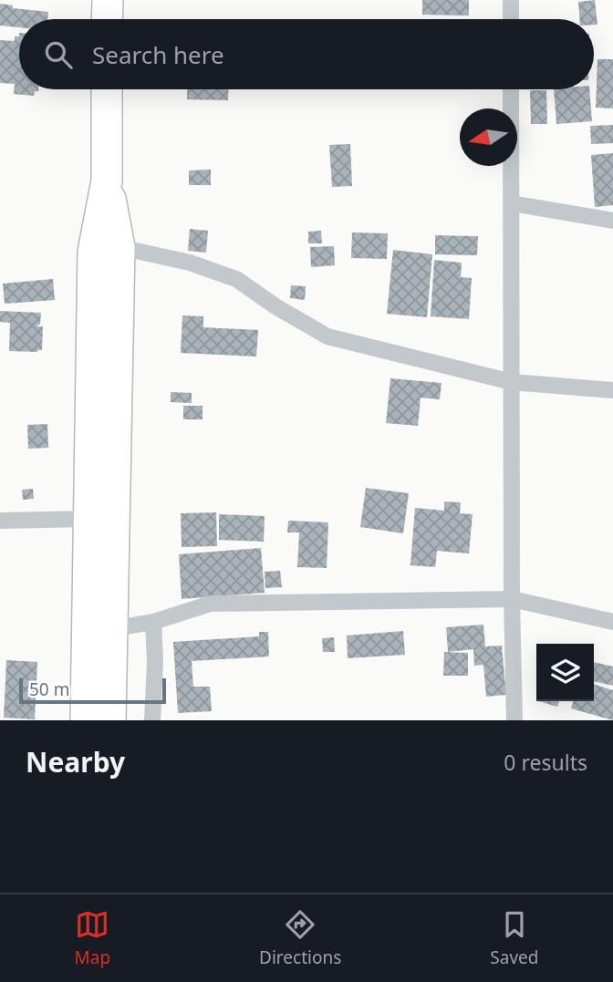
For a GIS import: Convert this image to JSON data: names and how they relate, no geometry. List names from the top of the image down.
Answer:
{
  "scale_bar": "50 m",
  "north": "left",
  "page": {
    "search": "Search here",
    "scale": "50 m",
    "heading": ["Nearby", "0 results"],
    "nav": ["Map", "Directions", "Saved"]
  }
}
